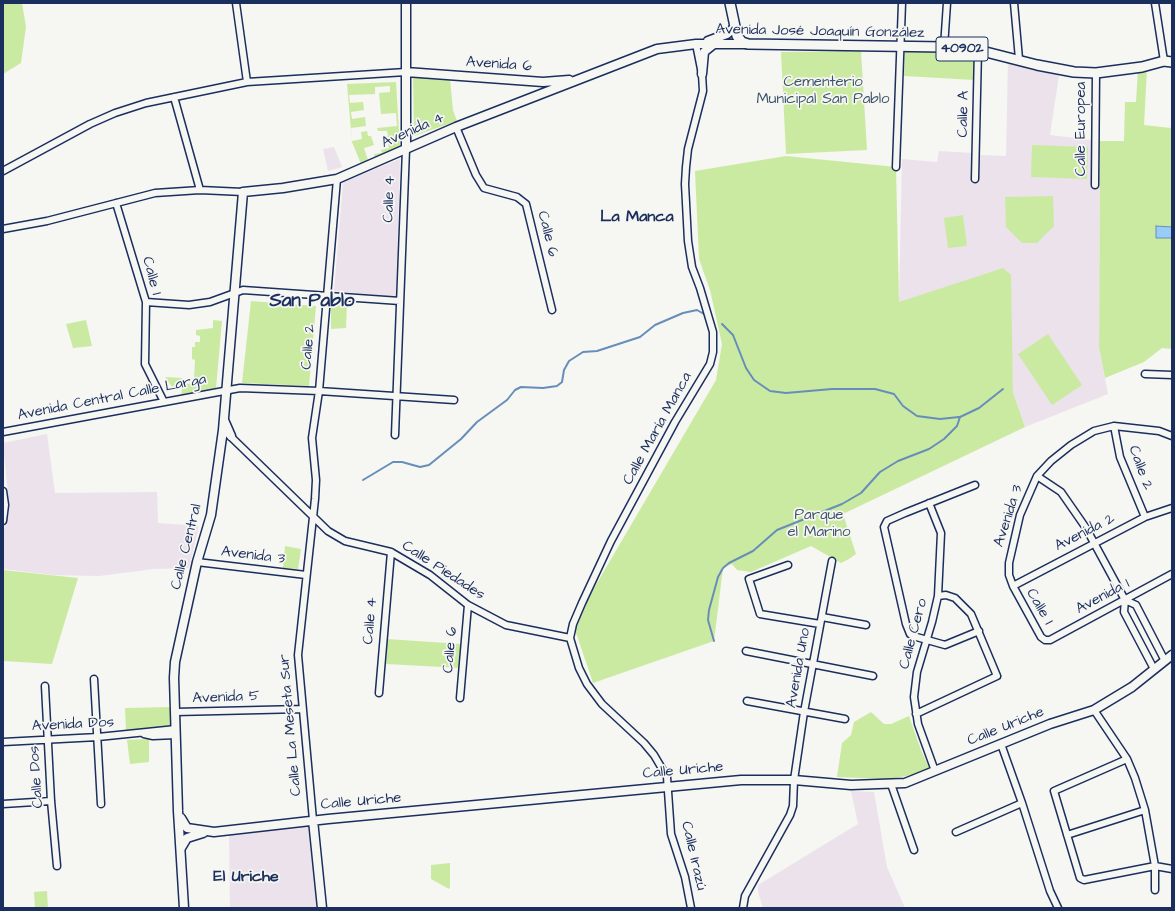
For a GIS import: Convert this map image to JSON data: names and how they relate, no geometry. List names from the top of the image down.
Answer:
{
  "streets": {
    "main road": [
      "Avenida José Joaquín González",
      "40902",
      "Avenida 6",
      "Avenida 4",
      "Calle 4",
      "Calle Central",
      "Calle La Meseta Sur",
      "Calle Uriche"
    ],
    "street": [
      "Calle A",
      "Calle Europea",
      "Calle 6",
      "Calle 1",
      "Calle 2",
      "Avenida Central Calle Larga",
      "Calle María Manca",
      "Avenida 3",
      "Avenida 2",
      "Calle Piedades",
      "Avenida 1",
      "Calle Cero",
      "Avenida Uno",
      "Avenida 5",
      "Avenida Dos",
      "Calle Dos",
      "Calle Irazú"
    ]
  },
  "crossings": [
    ["Avenida José Joaquín González", "Avenida 6"],
    ["Avenida José Joaquín González", "Calle A"],
    ["Avenida José Joaquín González", "Calle Europea"],
    ["Avenida José Joaquín González", "Avenida 4"],
    ["Avenida José Joaquín González", "Calle María Manca"],
    ["Avenida 6", "Avenida 4"],
    ["Avenida 6", "Calle 4"],
    ["Avenida 4", "Calle 4"],
    ["Avenida 4", "Calle 6"],
    ["Avenida 4", "Calle 2"],
    ["Avenida 4", "Calle Central"],
    ["Calle 4", "Avenida Central Calle Larga"],
    ["Calle 4", "Calle Piedades"],
    ["Calle 6", "Calle Piedades"],
    ["Calle 1", "Avenida Central Calle Larga"],
    ["Calle 1", "Avenida 3"],
    ["Calle 1", "Avenida 2"],
    ["Calle 1", "Avenida 1"],
    ["Calle 2", "Avenida Central Calle Larga"],
    ["Calle 2", "Avenida 3"],
    ["Calle 2", "Avenida 2"],
    ["Calle 2", "Calle Piedades"],
    ["Calle 2", "Calle La Meseta Sur"],
    ["Avenida Central Calle Larga", "Calle Central"],
    ["Calle María Manca", "Calle Piedades"],
    ["Avenida 3", "Avenida 2"],
    ["Avenida 3", "Calle Central"],
    ["Avenida 3", "Calle La Meseta Sur"],
    ["Calle Central", "Calle Piedades"],
    ["Calle Central", "Avenida 5"],
    ["Calle Central", "Avenida Dos"],
    ["Calle Central", "Calle Uriche"],
    ["Calle Piedades", "Calle La Meseta Sur"],
    ["Calle Cero", "Calle Uriche"],
    ["Avenida Uno", "Calle Uriche"],
    ["Avenida 5", "Calle La Meseta Sur"],
    ["Avenida Dos", "Calle Dos"],
    ["Calle La Meseta Sur", "Calle Uriche"],
    ["Calle Uriche", "Calle Irazú"]
  ],
  "districts": ["La Manca", "San Pablo", "El Uriche"],
  "parks": ["Cementerio Municipal San Pablo", "Parque el Marino"]
}
